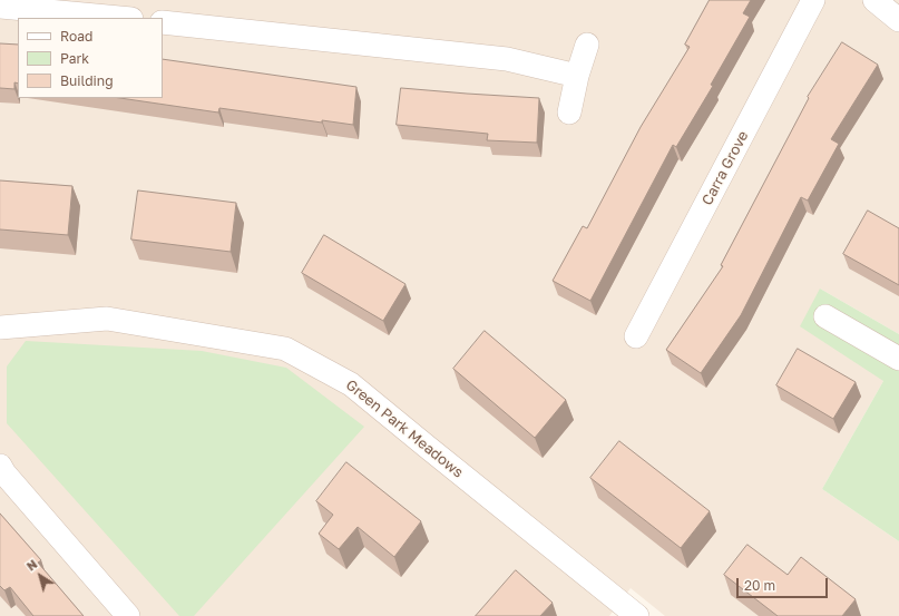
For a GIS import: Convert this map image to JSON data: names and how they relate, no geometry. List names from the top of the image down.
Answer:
{
  "streets": {
    "street": ["Carra Grove", "Green Park Meadows"]
  },
  "legend": ["Road", "Park", "Building"],
  "scale_bar": "20 m",
  "north": "top left"
}
